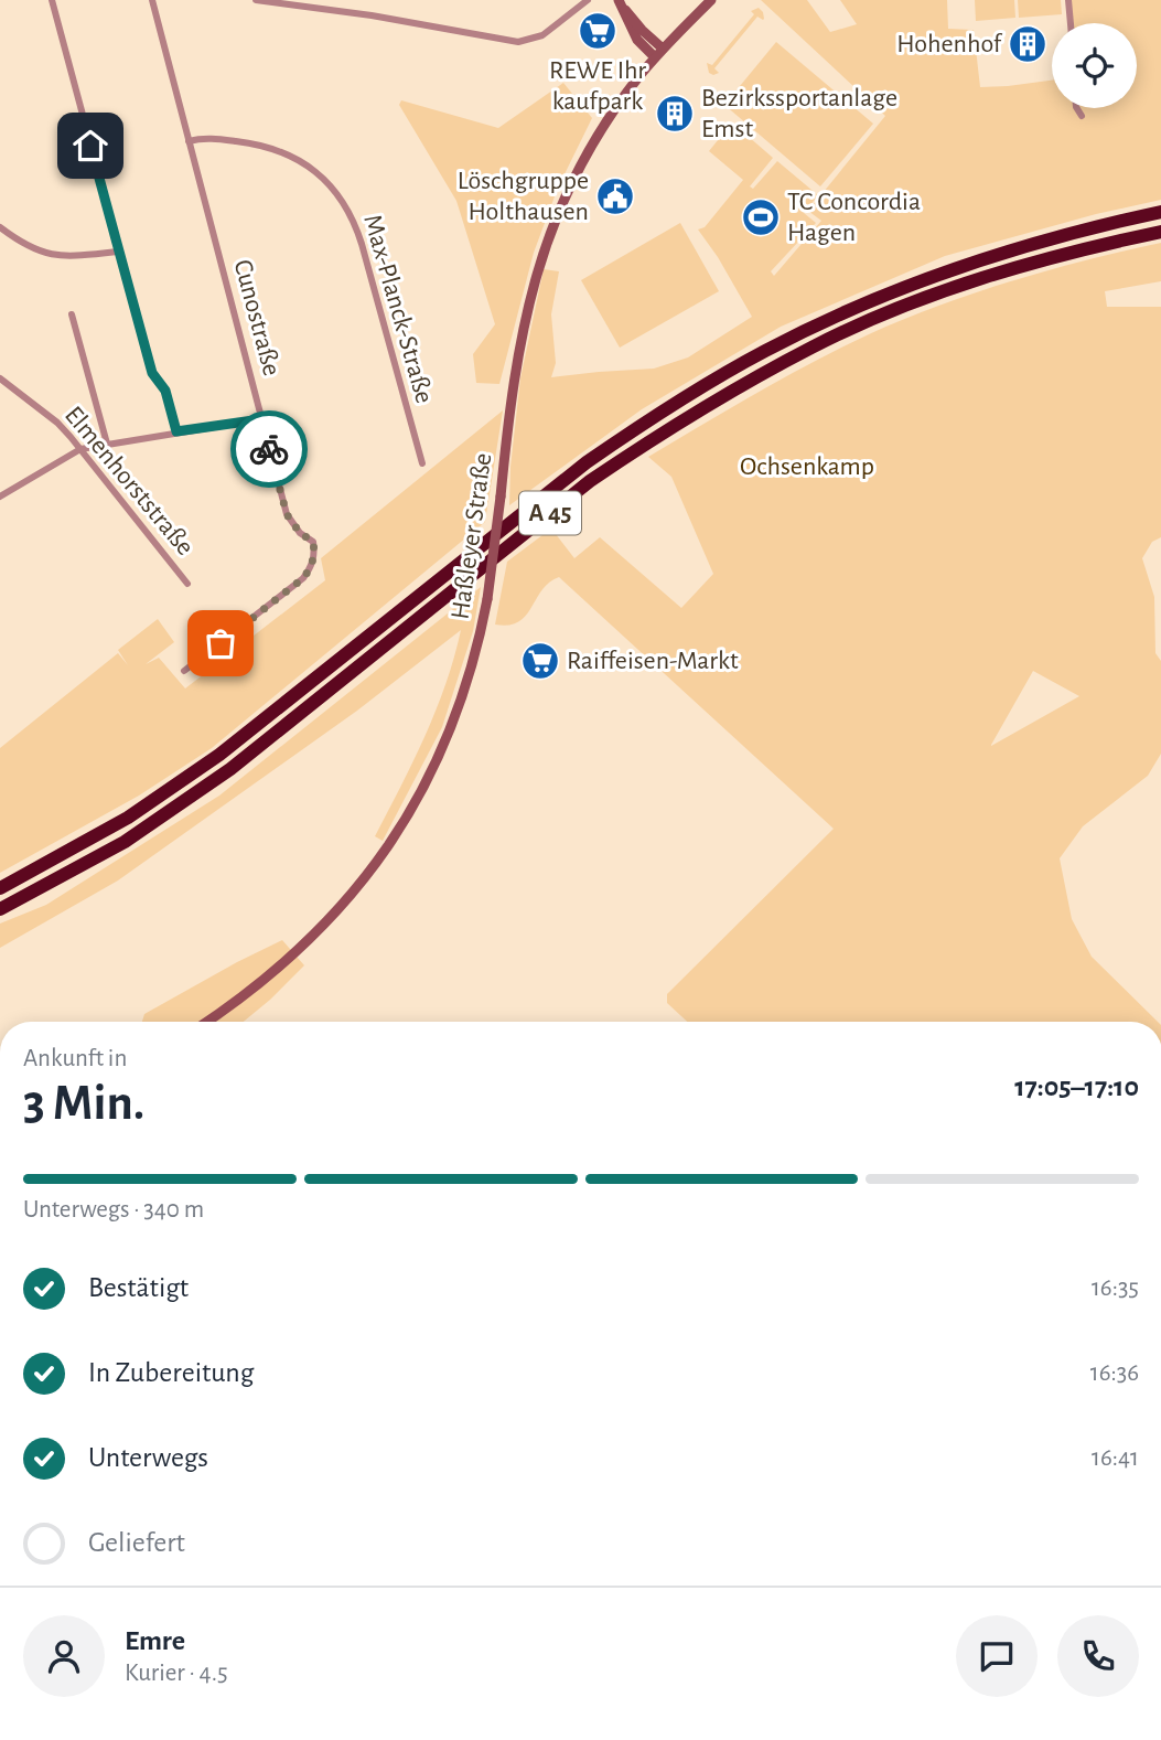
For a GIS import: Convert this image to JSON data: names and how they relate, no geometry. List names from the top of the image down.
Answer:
{
  "streets": {
    "highway": ["A 45"],
    "main road": ["Haßleyer Straße"],
    "street": ["Max-Planck-Straße", "Cunostraße", "Elmenhorststraße"]
  },
  "crossings": [
    ["Max-Planck-Straße", "Cunostraße"]
  ],
  "parks": ["Ochsenkamp"],
  "places": {
    "supermarket": ["REWE Ihr kaufpark", "Raiffeisen-Markt"],
    "building": ["Hohenhof", "Bezirkssportanlage Emst"],
    "public building": ["Löschgruppe Holthausen"],
    "sports": ["TC Concordia Hagen"]
  },
  "page": {
    "heading": ["3 Min.", "Ankunft in", "17:05–17:10"],
    "panel": ["Emre", "Kurier · 4.5"],
    "bar": "Unterwegs · 340 m",
    "list": [
      ["Bestätigt", "16:35"],
      ["In Zubereitung", "16:36"],
      ["Unterwegs", "16:41"],
      "Geliefert"
    ]
  }
}
